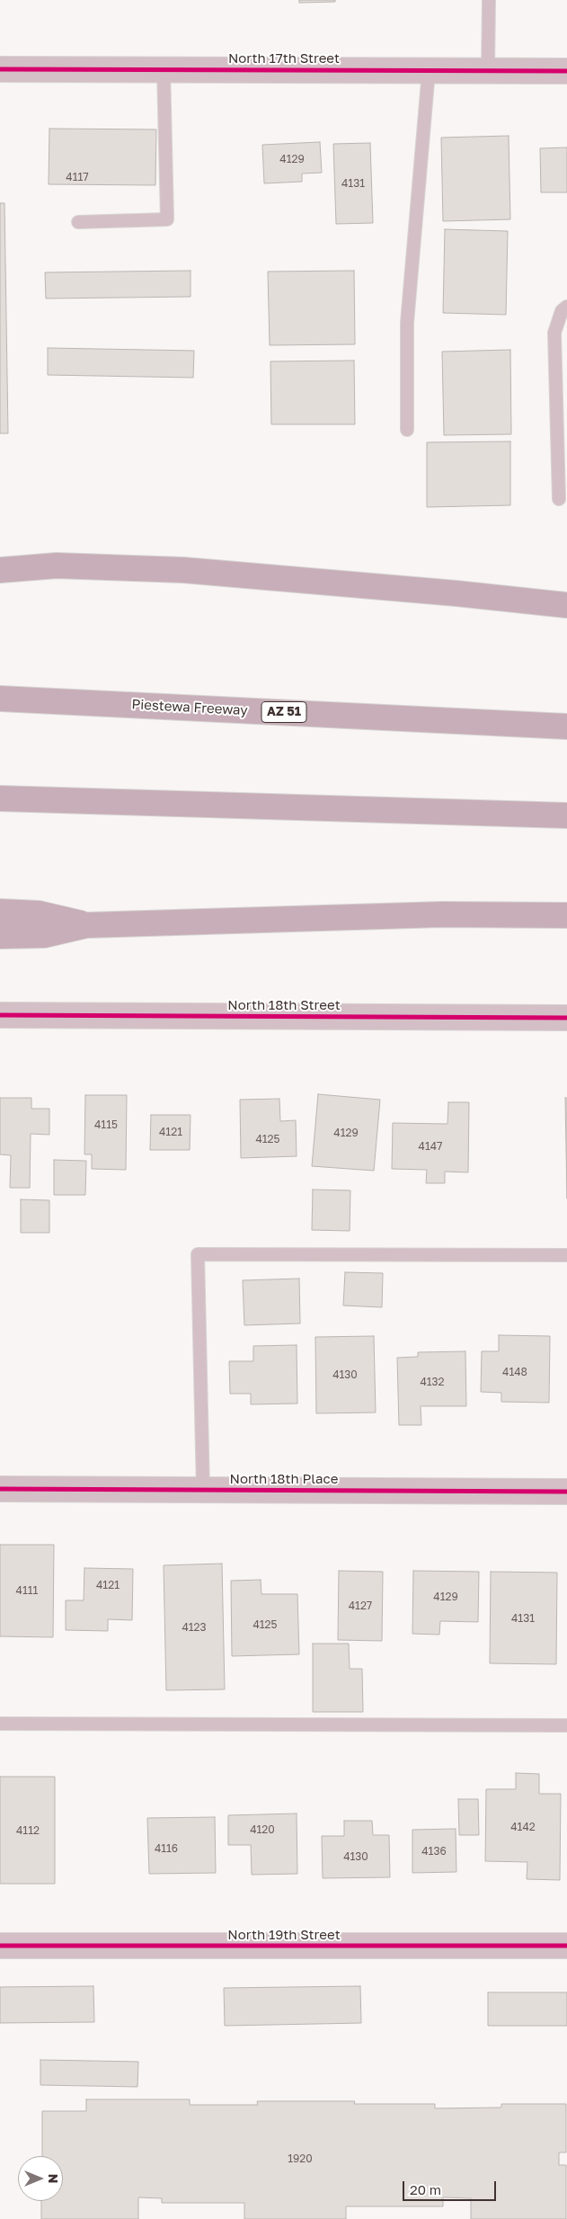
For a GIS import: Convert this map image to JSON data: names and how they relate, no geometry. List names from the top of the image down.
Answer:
{
  "streets": {
    "highway": ["Piestewa Freeway", "AZ 51"],
    "street": [
      "North 17th Street",
      "North 18th Street",
      "North 18th Place",
      "North 19th Street"
    ]
  },
  "house_numbers": [
    "4129",
    "4117",
    "4131",
    "4115",
    "4121",
    "4129",
    "4125",
    "4147",
    "4148",
    "4130",
    "4132",
    "4121",
    "4111",
    "4129",
    "4127",
    "4131",
    "4125",
    "4123",
    "4142",
    "4120",
    "4112",
    "4116",
    "4136",
    "4130",
    "1920"
  ],
  "scale_bar": "20 m",
  "north": "right"
}
